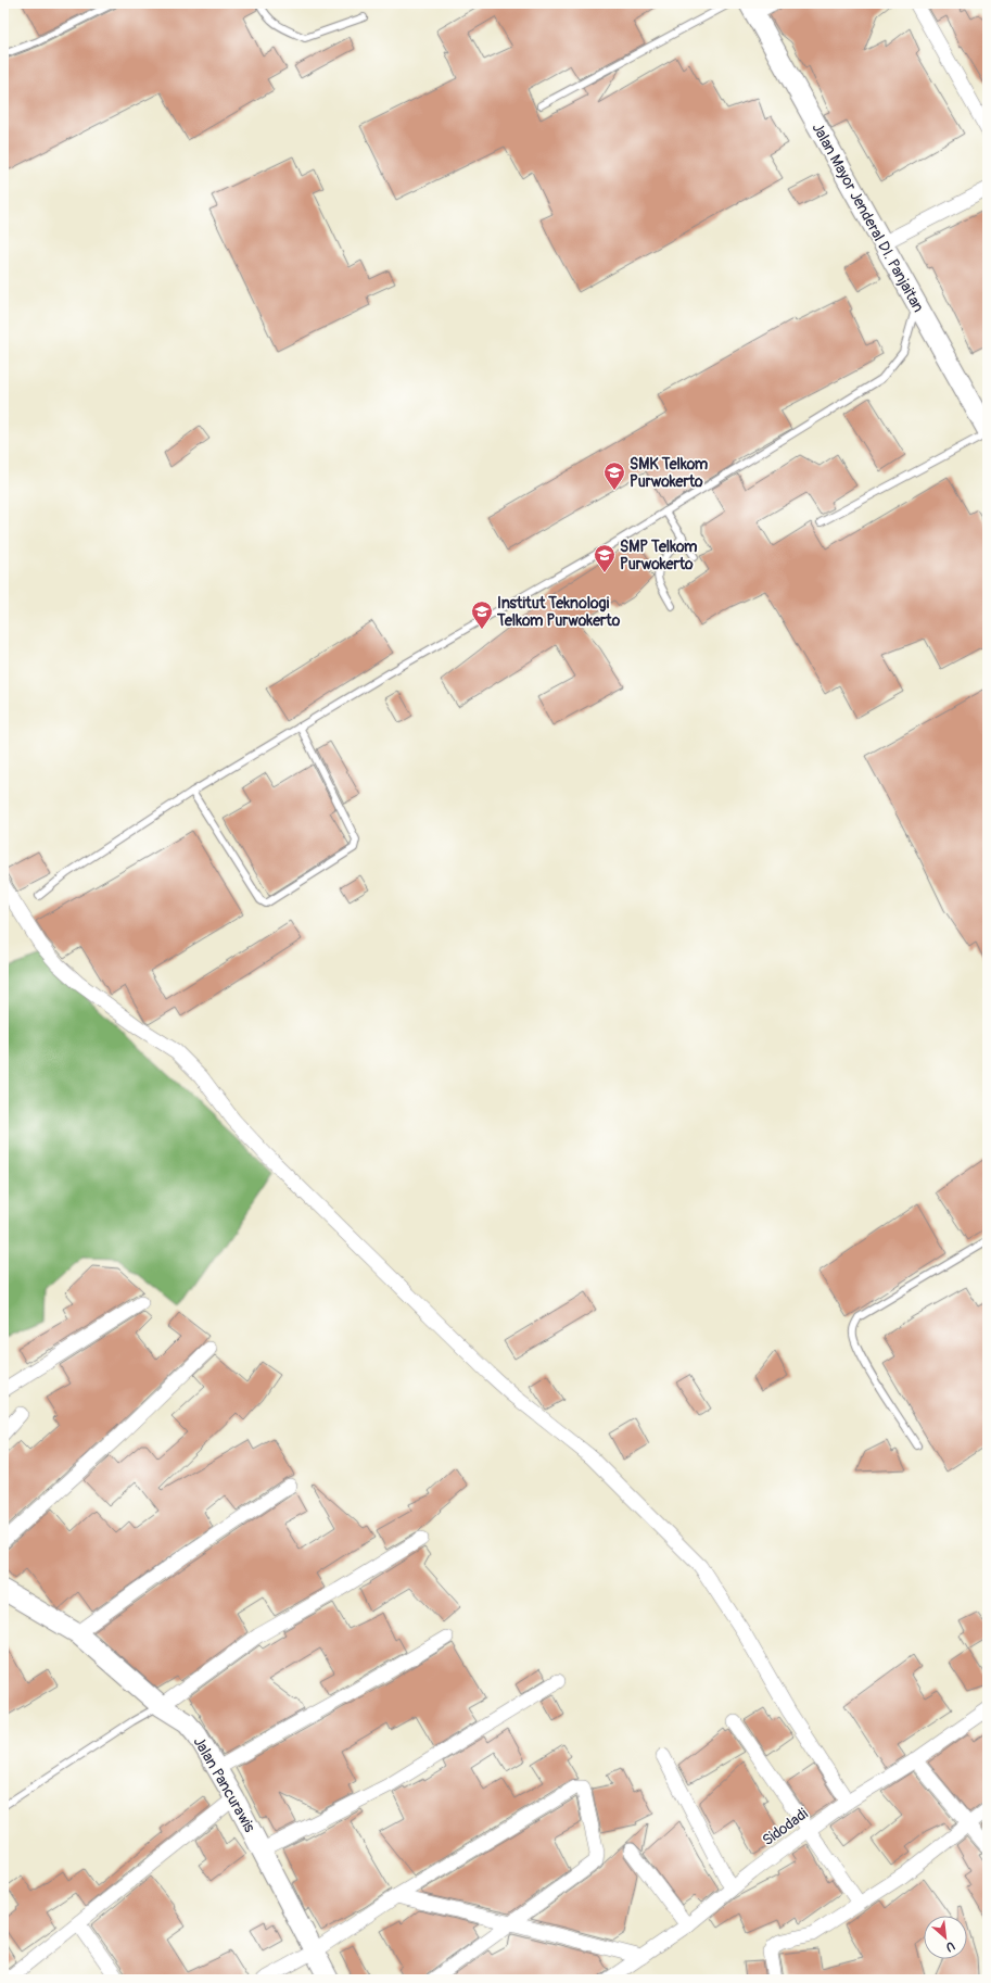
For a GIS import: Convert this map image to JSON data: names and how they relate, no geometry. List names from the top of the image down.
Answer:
{
  "streets": {
    "street": ["Jalan Mayor Jenderal DI. Panjaitan", "Jalan Pancurawis", "Sidodadi"]
  },
  "places": {
    "school or university": ["SMK Telkom Purwokerto", "SMP Telkom Purwokerto", "Institut Teknologi Telkom Purwokerto"]
  },
  "north": "bottom right"
}
